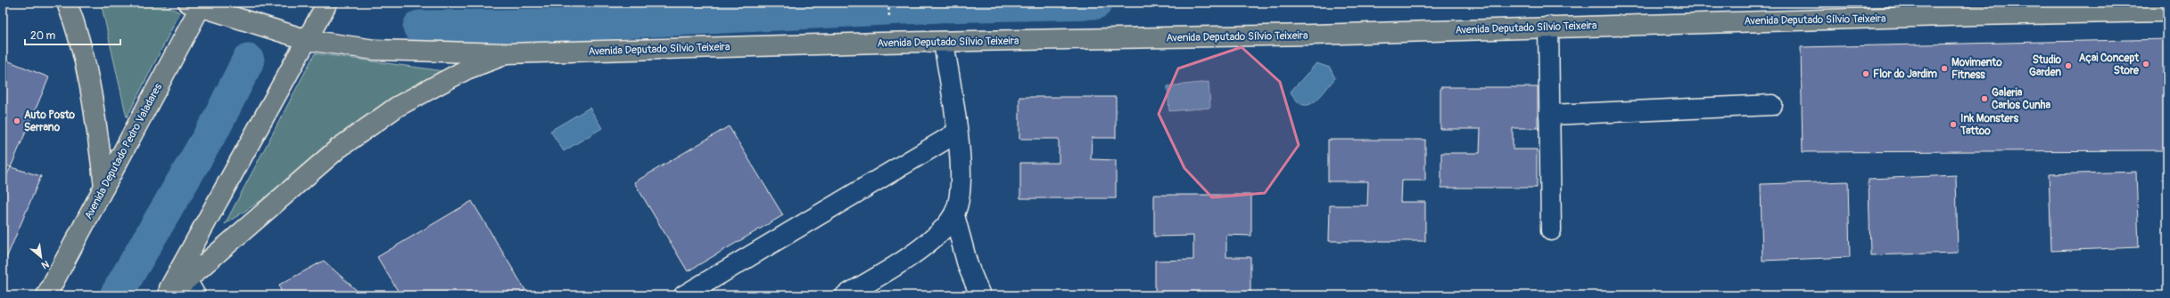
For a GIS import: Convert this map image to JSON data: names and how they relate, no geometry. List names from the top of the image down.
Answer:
{
  "streets": {
    "main road": ["Avenida Deputado Sílvio Teixeira", "Avenida Deputado Pedro Valadares"]
  },
  "crossings": [
    ["Avenida Deputado Sílvio Teixeira", "Avenida Deputado Pedro Valadares"]
  ],
  "places": [
    "Açai Concept Store",
    "Studio Garden",
    "Movimento Fitness",
    "Flor do Jardim",
    "Galeria Carlos Cunha",
    "Auto Posto Serrano",
    "Ink Monsters Tattoo"
  ],
  "scale_bar": "20 m",
  "north": "bottom right"
}
